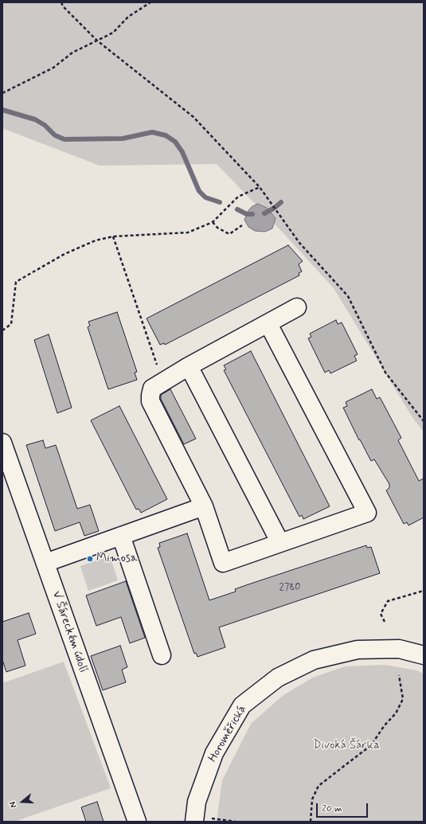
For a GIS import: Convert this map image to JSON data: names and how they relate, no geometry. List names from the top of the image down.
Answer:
{
  "streets": {
    "street": ["V Šáreckém údolí", "Horoměřická"]
  },
  "parks": ["Divoká Šárka"],
  "places": ["Mimosa"],
  "house_numbers": ["2780"],
  "scale_bar": "20 m",
  "north": "left"
}
